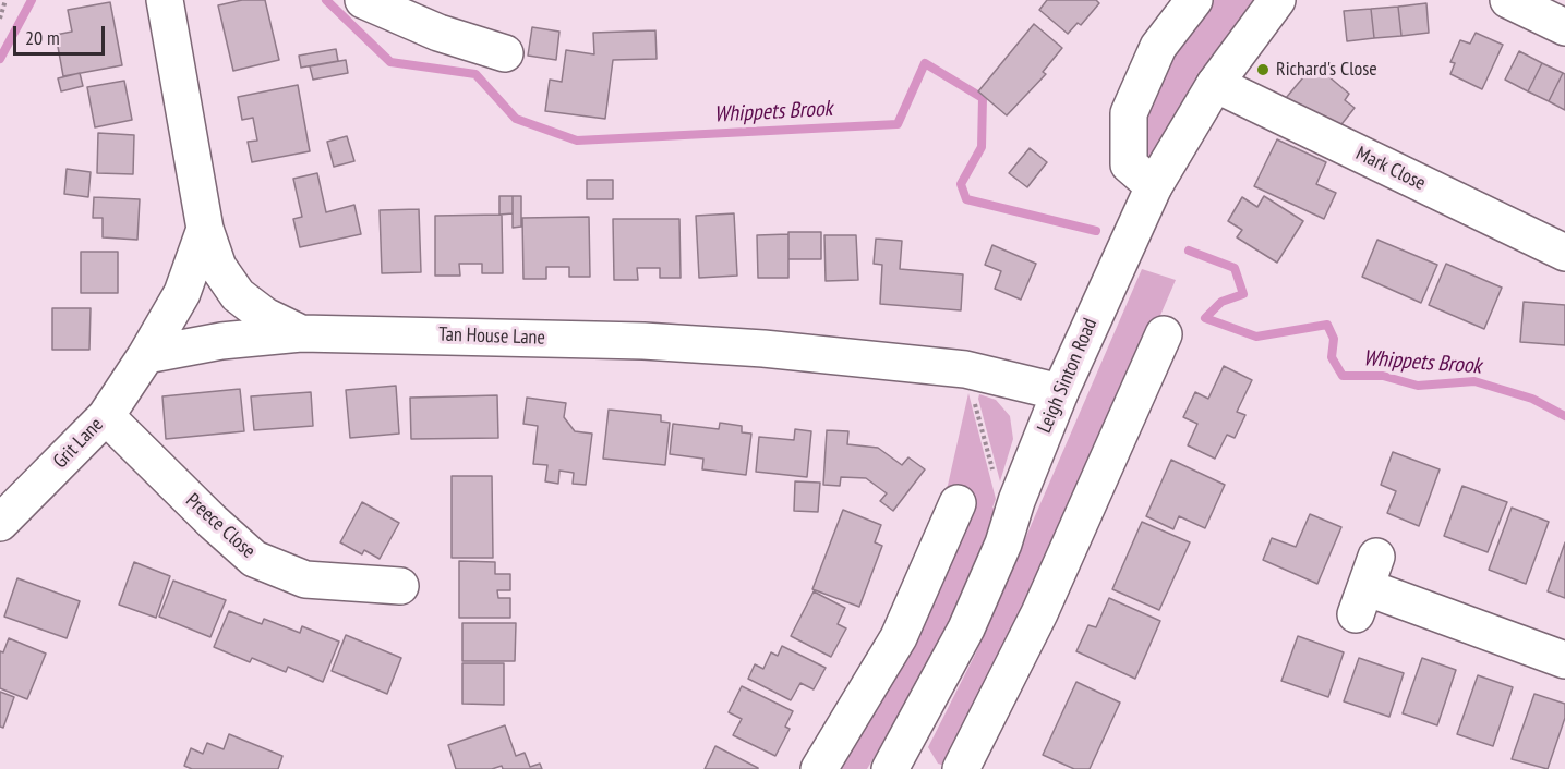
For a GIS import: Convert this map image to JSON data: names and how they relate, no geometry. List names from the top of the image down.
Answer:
{
  "streets": {
    "street": [
      "Mark Close",
      "Tan House Lane",
      "Leigh Sinton Road",
      "Grit Lane",
      "Preece Close"
    ]
  },
  "crossings": [
    ["Mark Close", "Leigh Sinton Road"],
    ["Tan House Lane", "Leigh Sinton Road"],
    ["Tan House Lane", "Grit Lane"],
    ["Grit Lane", "Preece Close"]
  ],
  "water": ["Whippets Brook"],
  "places": ["Richard's Close"],
  "scale_bar": "20 m"
}
